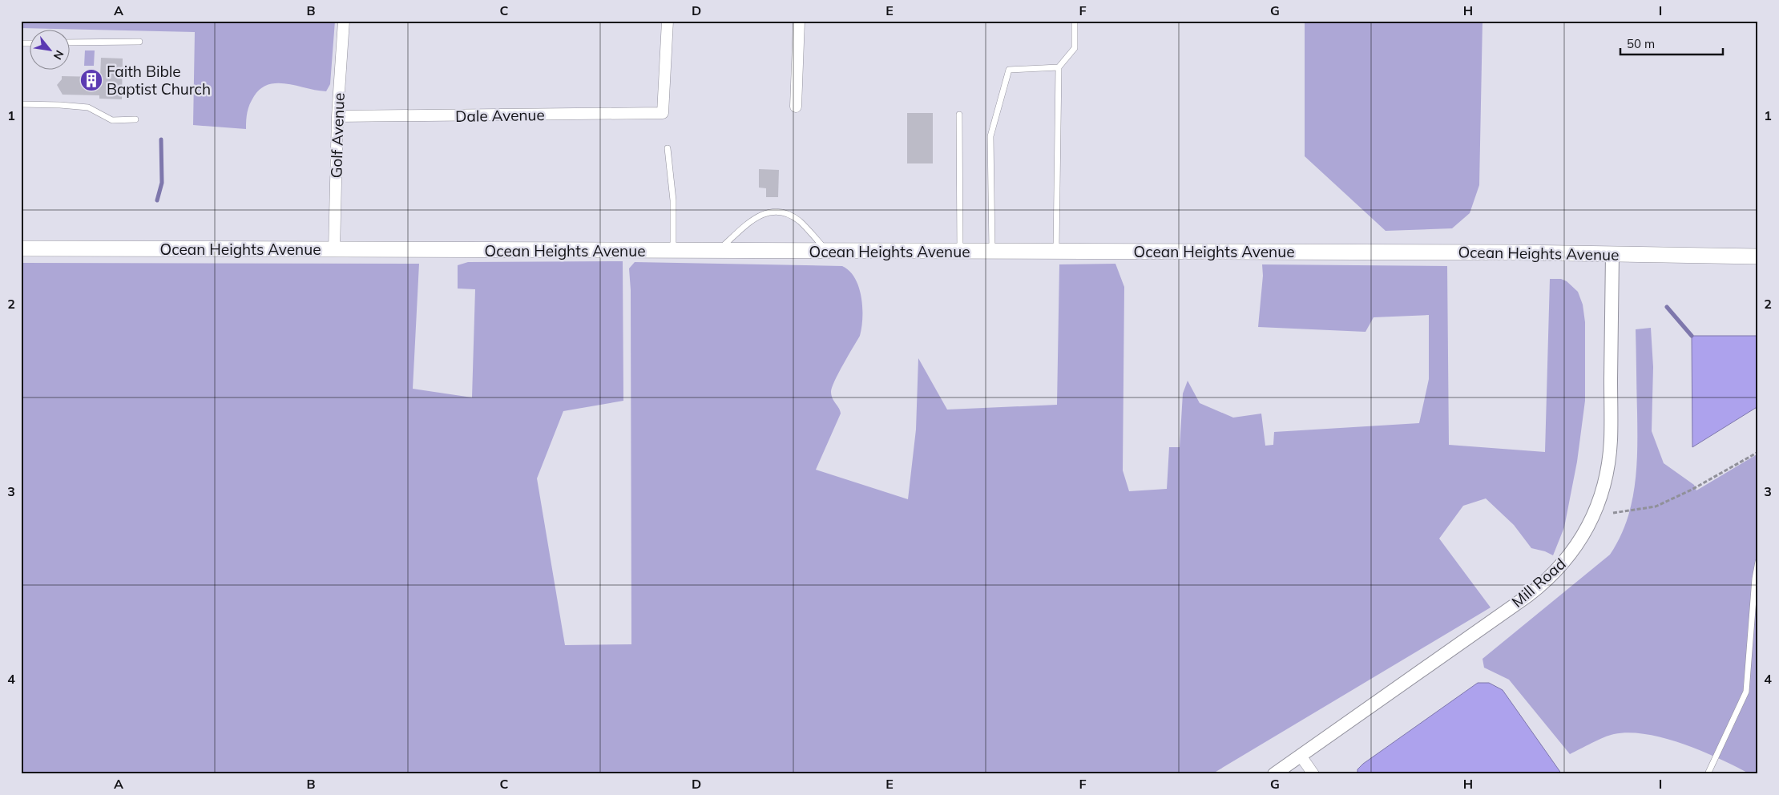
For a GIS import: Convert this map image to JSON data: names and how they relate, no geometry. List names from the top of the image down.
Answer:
{
  "streets": {
    "main road": ["Ocean Heights Avenue"],
    "street": ["Dale Avenue", "Golf Avenue", "Mill Road"]
  },
  "crossings": [
    ["Dale Avenue", "Golf Avenue"],
    ["Golf Avenue", "Ocean Heights Avenue"],
    ["Ocean Heights Avenue", "Mill Road"]
  ],
  "places": {
    "building": ["Faith Bible Baptist Church"]
  },
  "scale_bar": "50 m",
  "north": "bottom right",
  "grid": {
    "columns": [
      "A",
      "B",
      "C",
      "D",
      "E",
      "F",
      "G",
      "H",
      "I"
    ],
    "rows": [
      "1",
      "2",
      "3",
      "4"
    ]
  }
}
